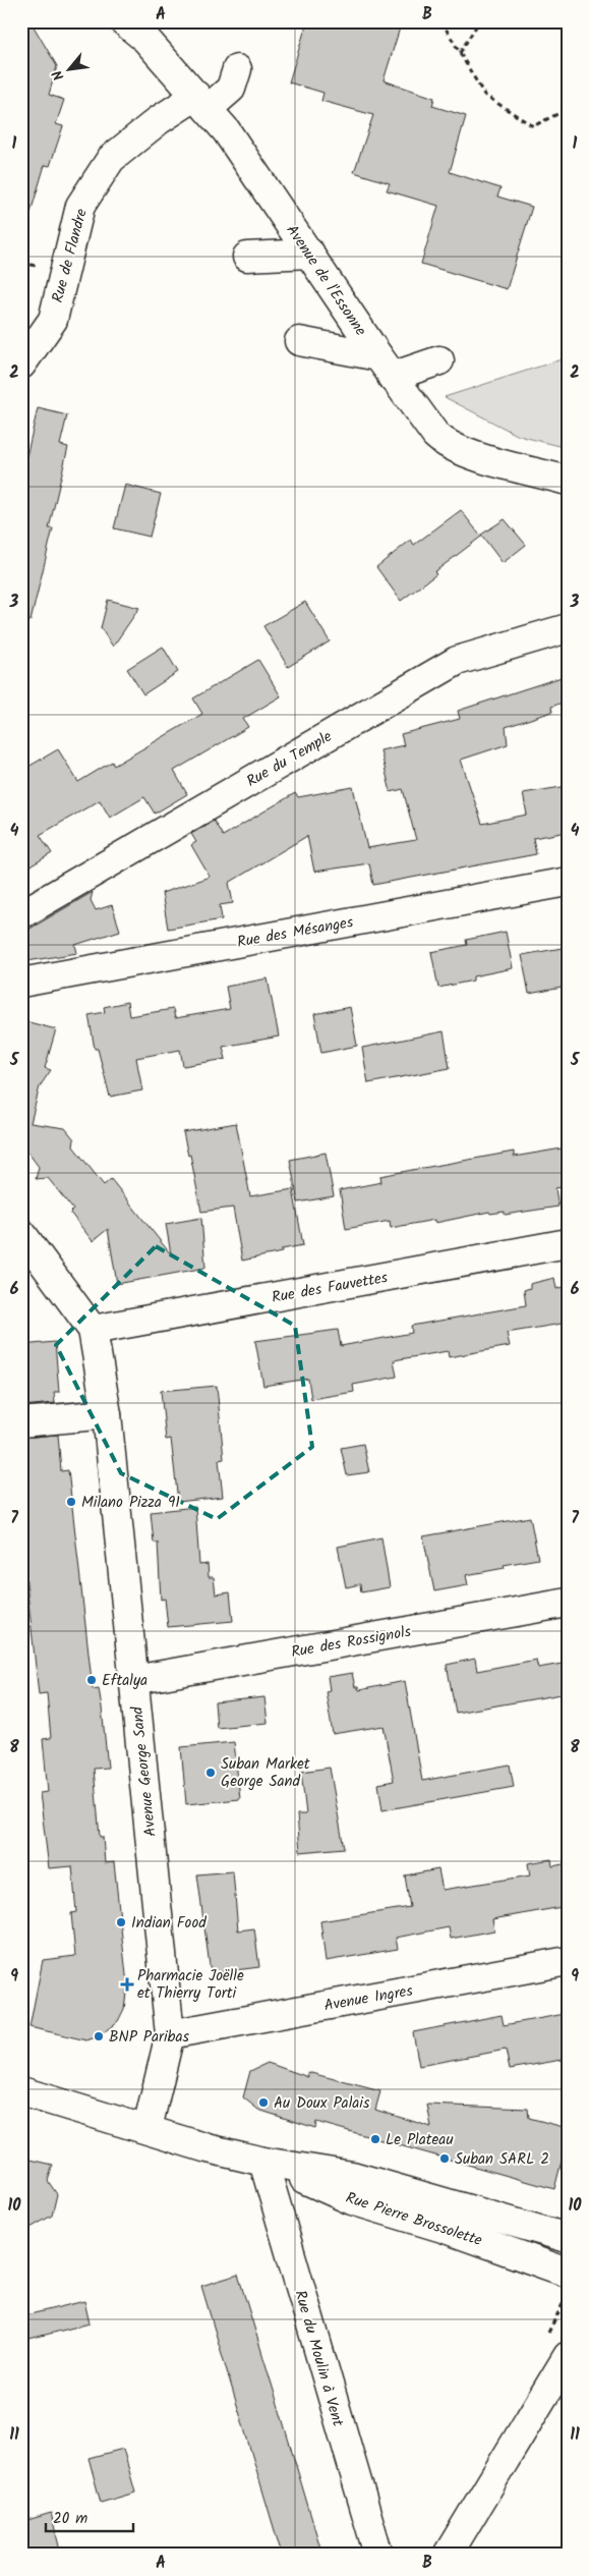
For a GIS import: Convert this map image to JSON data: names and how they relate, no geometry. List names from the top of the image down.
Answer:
{
  "streets": {
    "street": [
      "Rue de Flandre",
      "Avenue de l'Essonne",
      "Rue du Temple",
      "Rue des Mésanges",
      "Rue des Fauvettes",
      "Rue des Rossignols",
      "Avenue George Sand",
      "Avenue Ingres",
      "Rue Pierre Brossolette",
      "Rue du Moulin à Vent"
    ]
  },
  "crossings": [
    ["Rue de Flandre", "Avenue de l'Essonne"],
    ["Rue des Fauvettes", "Avenue George Sand"],
    ["Rue des Rossignols", "Avenue George Sand"],
    ["Avenue George Sand", "Avenue Ingres"],
    ["Avenue George Sand", "Rue Pierre Brossolette"],
    ["Rue Pierre Brossolette", "Rue du Moulin à Vent"]
  ],
  "places": {
    "other": [
      "Milano Pizza 91",
      "Eftalya",
      "Suban Market George Sand",
      "Indian Food",
      "BNP Paribas",
      "Au Doux Palais",
      "Le Plateau",
      "Suban SARL 2"
    ],
    "health": ["Pharmacie Joëlle et Thierry Torti"]
  },
  "scale_bar": "20 m",
  "north": "bottom left",
  "grid": {
    "columns": ["A", "B"],
    "rows": [
      "1",
      "2",
      "3",
      "4",
      "5",
      "6",
      "7",
      "8",
      "9",
      "10",
      "11"
    ]
  }
}
